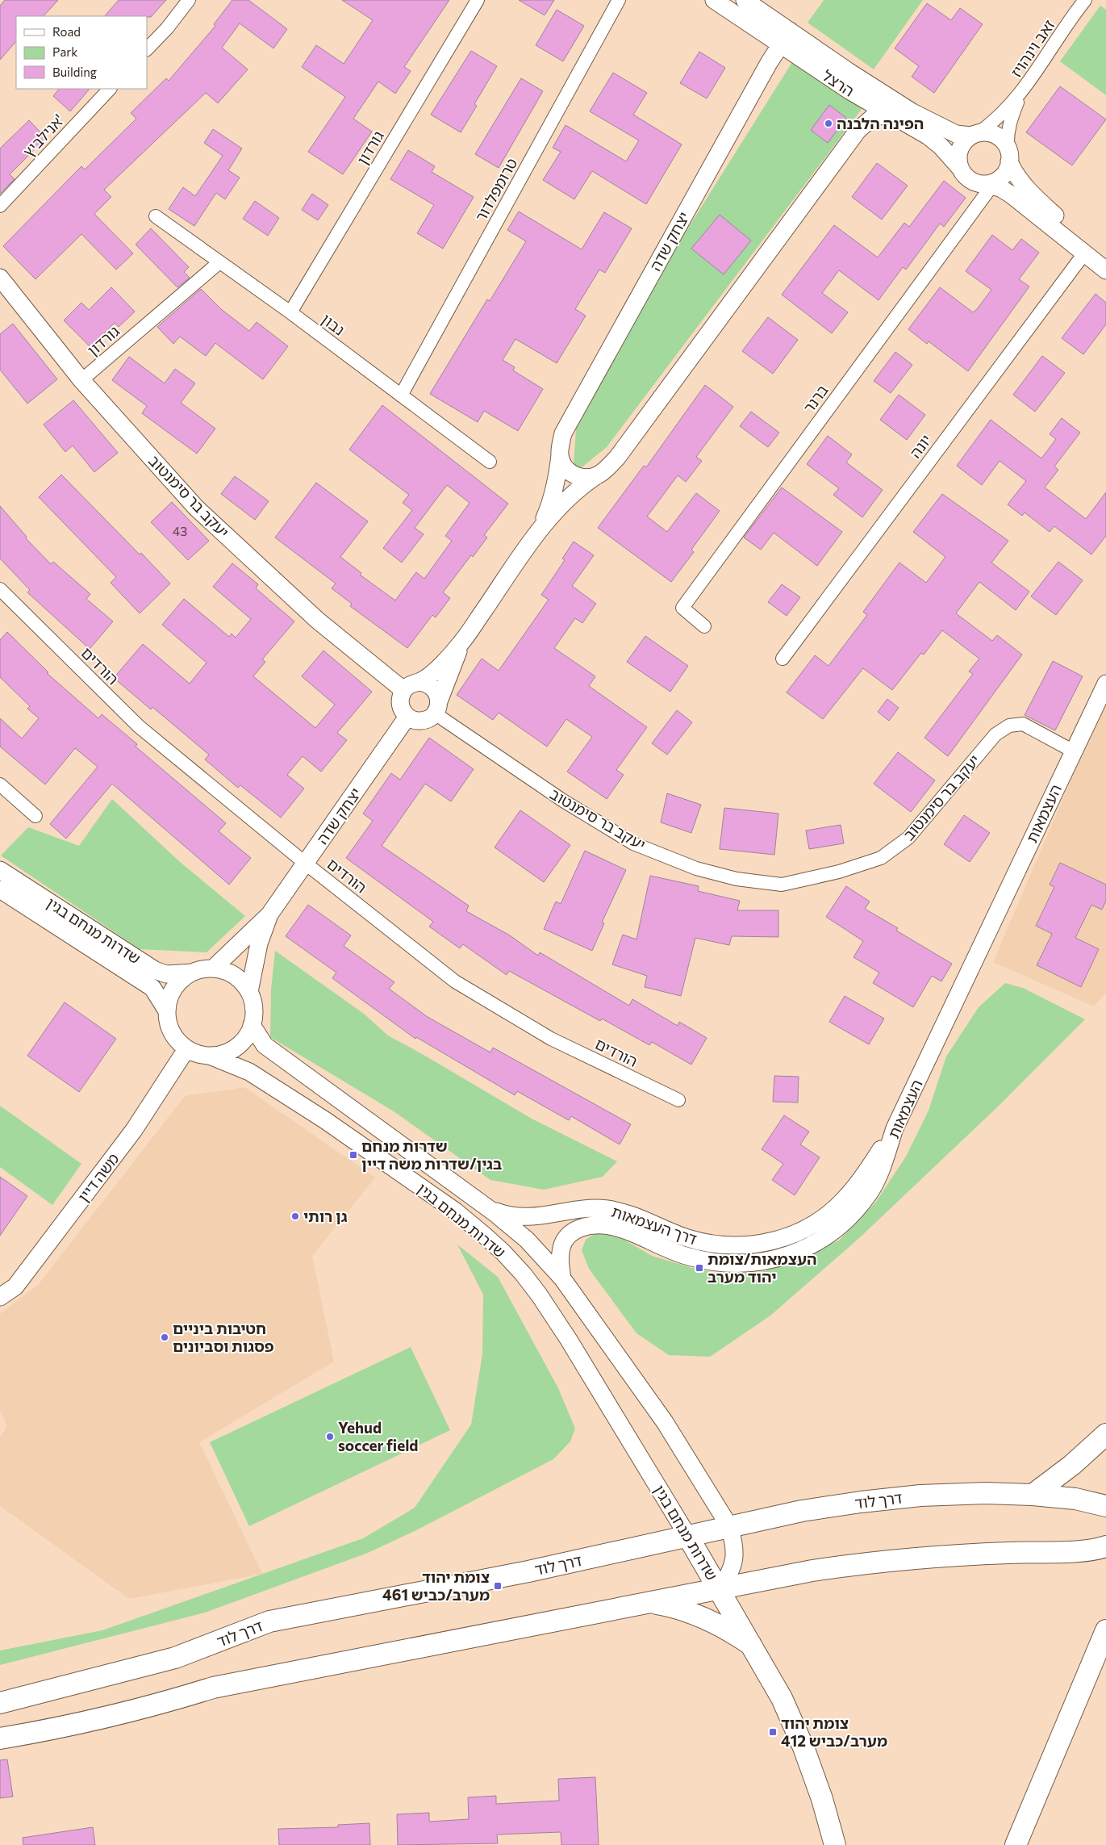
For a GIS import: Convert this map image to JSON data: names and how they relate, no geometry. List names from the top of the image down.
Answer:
{
  "streets": {
    "main road": ["שדרות מנחם בגין", "דרך לוד"],
    "street": [
      "זאב וינהויז",
      "הרצל",
      "אנילביץ'",
      "גורדון",
      "טרומפלדור",
      "יצחק שדה",
      "נבון",
      "ברנר",
      "יונה",
      "יעקב בר סימנטוב",
      "הורדים",
      "העצמאות",
      "משה דיין",
      "דרך העצמאות"
    ]
  },
  "crossings": [
    ["זאב וינהויז", "הרצל"],
    ["זאב וינהויז", "ברנר"],
    ["הרצל", "יצחק שדה"],
    ["הרצל", "ברנר"],
    ["גורדון", "נבון"],
    ["גורדון", "יעקב בר סימנטוב"],
    ["טרומפלדור", "נבון"],
    ["יצחק שדה", "יעקב בר סימנטוב"],
    ["יצחק שדה", "הורדים"],
    ["יצחק שדה", "שדרות מנחם בגין"],
    ["יצחק שדה", "משה דיין"],
    ["יעקב בר סימנטוב", "העצמאות"],
    ["העצמאות", "שדרות מנחם בגין"],
    ["העצמאות", "דרך העצמאות"],
    ["שדרות מנחם בגין", "משה דיין"],
    ["שדרות מנחם בגין", "דרך העצמאות"],
    ["שדרות מנחם בגין", "דרך לוד"]
  ],
  "places": {
    "other": [
      "הפינה הלבנה",
      "גן רותי",
      "חטיבות ביניים פסגות וסביונים",
      "Yehud soccer field"
    ],
    "transit": [
      "שדרות מנחם בגין/שדרות משה דיין",
      "העצמאות/צומת יהוד מערב",
      "צומת יהוד מערב/כביש 461",
      "צומת יהוד מערב/כביש 412"
    ]
  },
  "house_numbers": ["43"],
  "legend": ["Road", "Park", "Building"]
}
